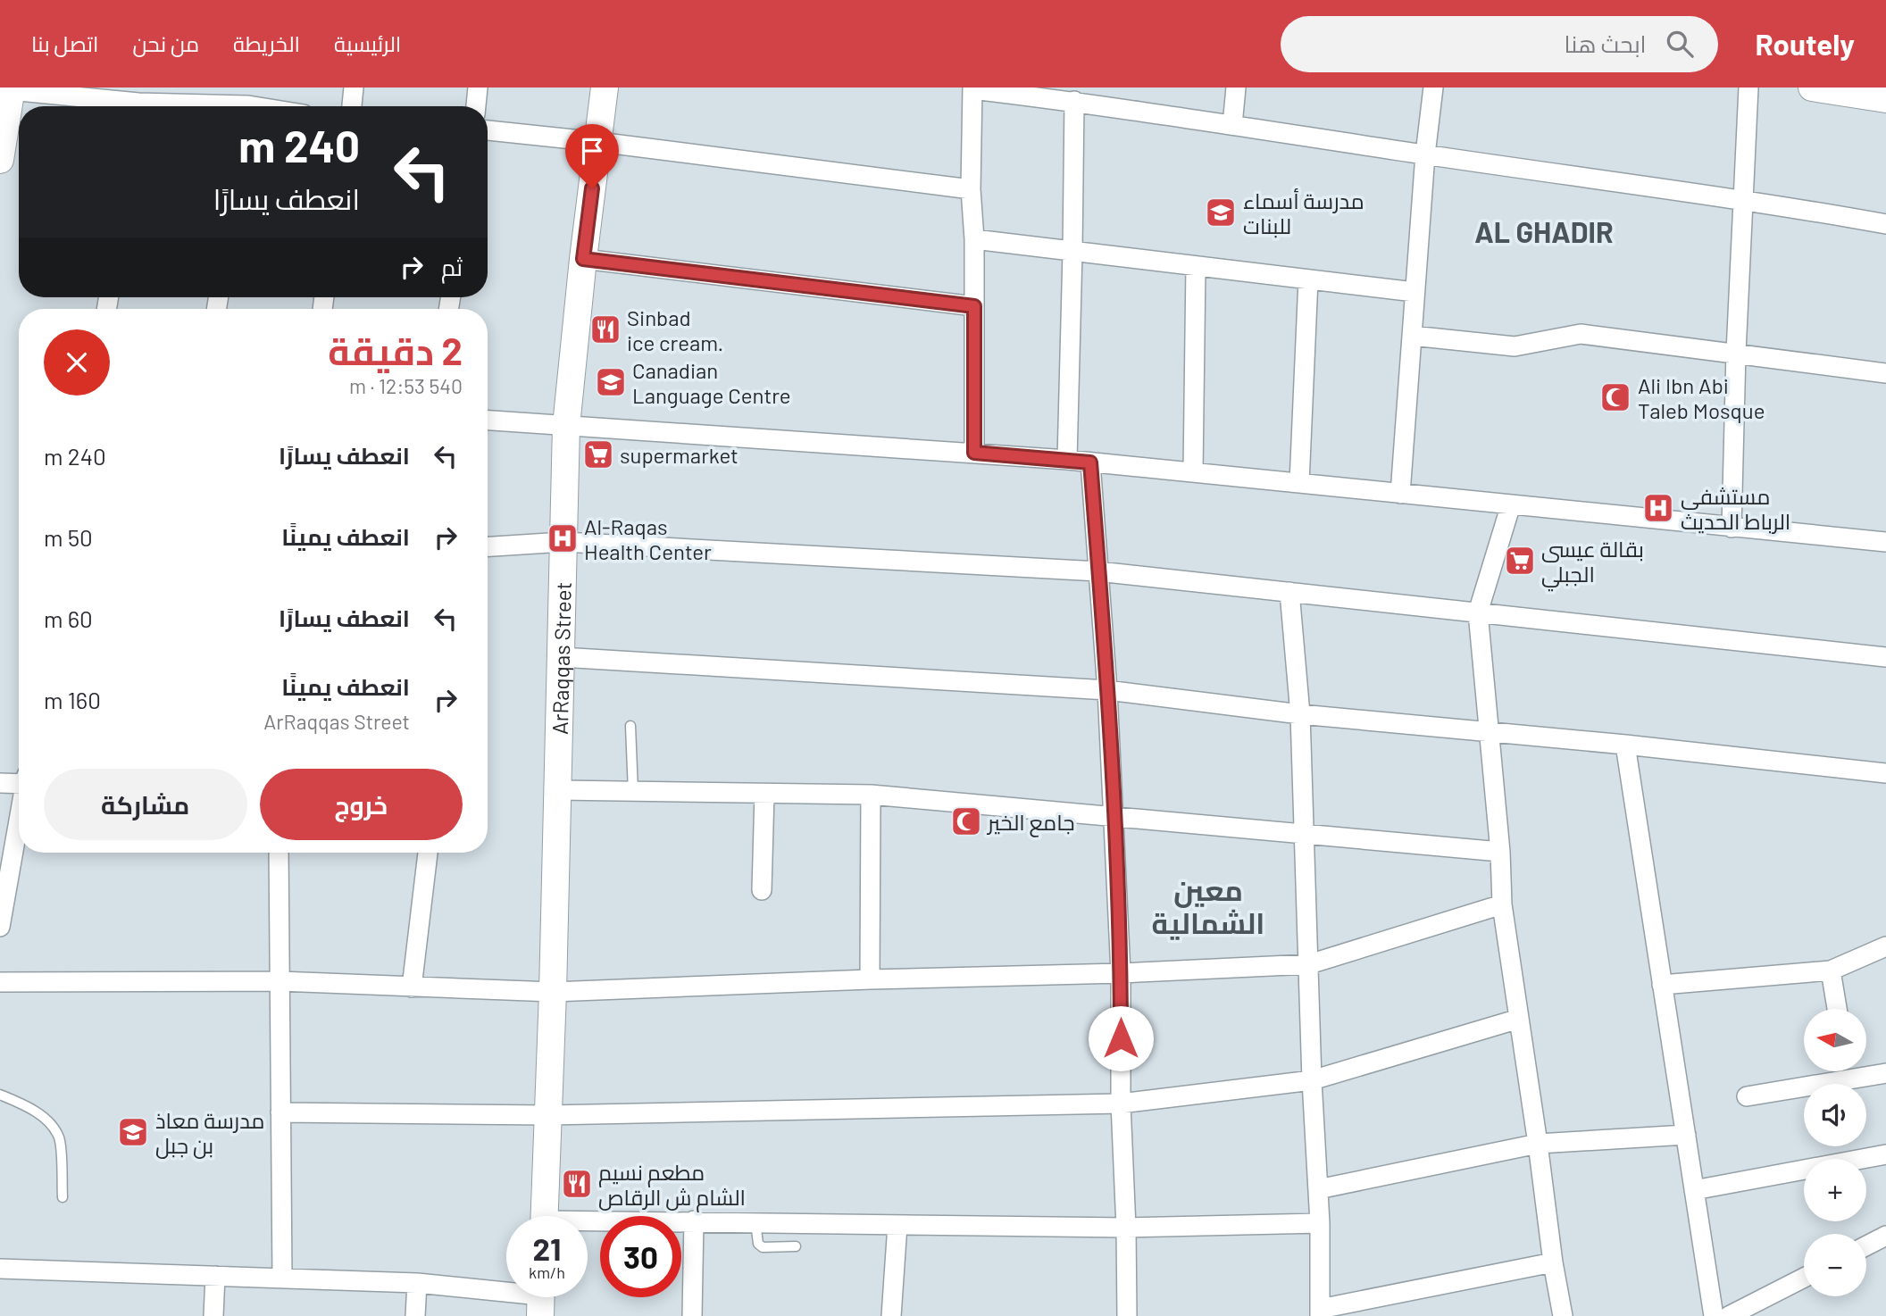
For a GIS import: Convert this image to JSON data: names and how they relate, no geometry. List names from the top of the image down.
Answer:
{
  "streets": {
    "street": ["ArRaqqas Street"]
  },
  "districts": ["AL GHADIR", "معين الشمالية"],
  "places": {
    "school or university": ["مدرسة أسماء للبنات", "Canadian Language Centre", "مدرسة معاذ بن جبل"],
    "restaurant": ["Sinbad ice cream.", "مطعم نسيم الشام ش الرقاص"],
    "mosque": ["Ali Ibn Abi Taleb Mosque", "جامع الخير"],
    "supermarket": ["supermarket", "بقالة عيسى الجبلي"],
    "hospital": ["مستشفى الرباط الحديث", "Al-Raqas Health Center"]
  },
  "north": "left",
  "page": {
    "header": "Routely",
    "search": "ابحث هنا",
    "nav": [
      "الرئيسية",
      "الخريطة",
      "من نحن",
      "اتصل بنا"
    ],
    "turn": ["240 m", "انعطف يسارًا"],
    "then": "ثم",
    "heading": ["2 دقيقة", "540 m · 12:53"],
    "list": [
      {
        "name": "انعطف يسارًا",
        "value": "240 m"
      },
      {
        "name": "انعطف يمينًا",
        "value": "50 m"
      },
      {
        "name": "انعطف يسارًا",
        "value": "60 m"
      },
      {
        "name": "انعطف يمينًا",
        "note": "ArRaqqas Street",
        "value": "160 m"
      }
    ],
    "buttons": ["خروج", "مشاركة"],
    "map_buttons": ["+", "−"],
    "speed": "21 km/h",
    "limit": "30"
  }
}
